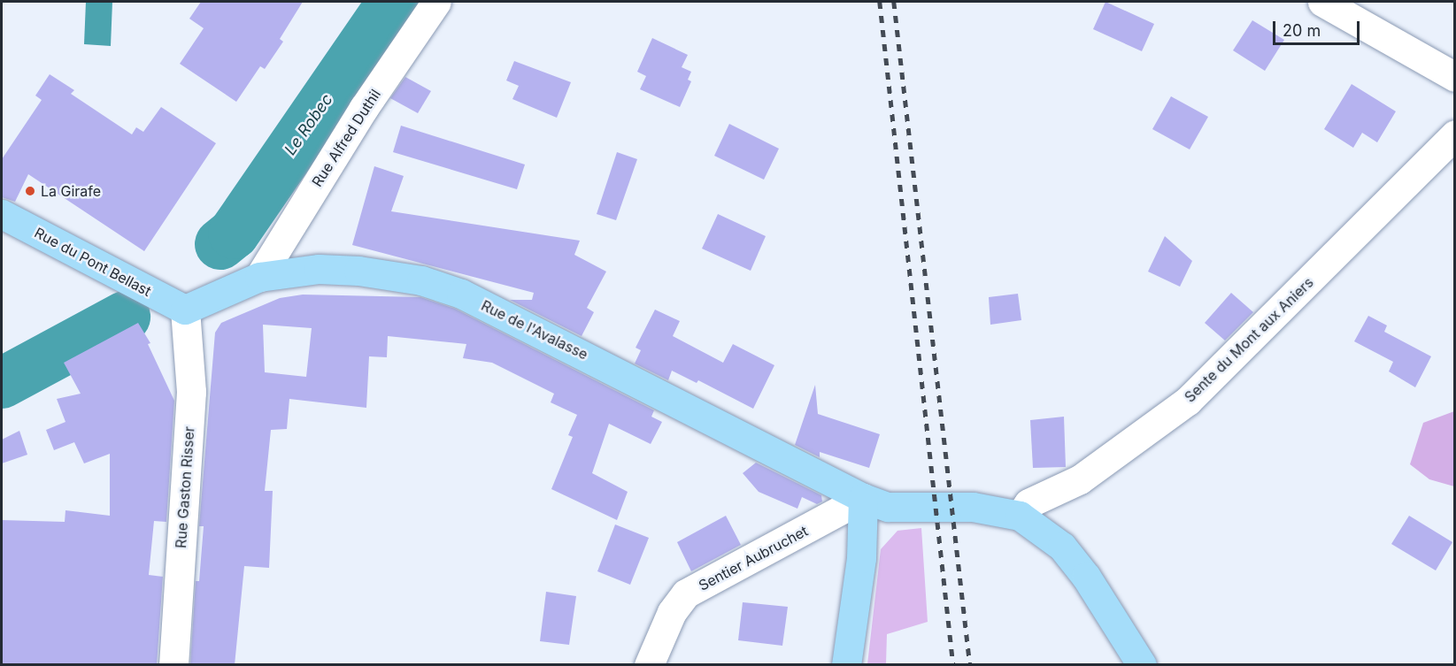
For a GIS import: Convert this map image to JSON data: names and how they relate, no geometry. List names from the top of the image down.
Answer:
{
  "streets": {
    "main road": ["Rue du Pont Bellast", "Rue de l'Avalasse"],
    "street": [
      "Rue Alfred Duthil",
      "Sente du Mont aux Aniers",
      "Rue Gaston Risser",
      "Sentier Aubruchet"
    ]
  },
  "crossings": [
    ["Rue Alfred Duthil", "Rue de l'Avalasse"],
    ["Rue du Pont Bellast", "Rue de l'Avalasse"],
    ["Rue du Pont Bellast", "Rue Gaston Risser"],
    ["Rue de l'Avalasse", "Sente du Mont aux Aniers"],
    ["Rue de l'Avalasse", "Rue Gaston Risser"],
    ["Rue de l'Avalasse", "Sentier Aubruchet"]
  ],
  "water": ["Le Robec"],
  "places": ["La Girafe"],
  "scale_bar": "20 m"
}
